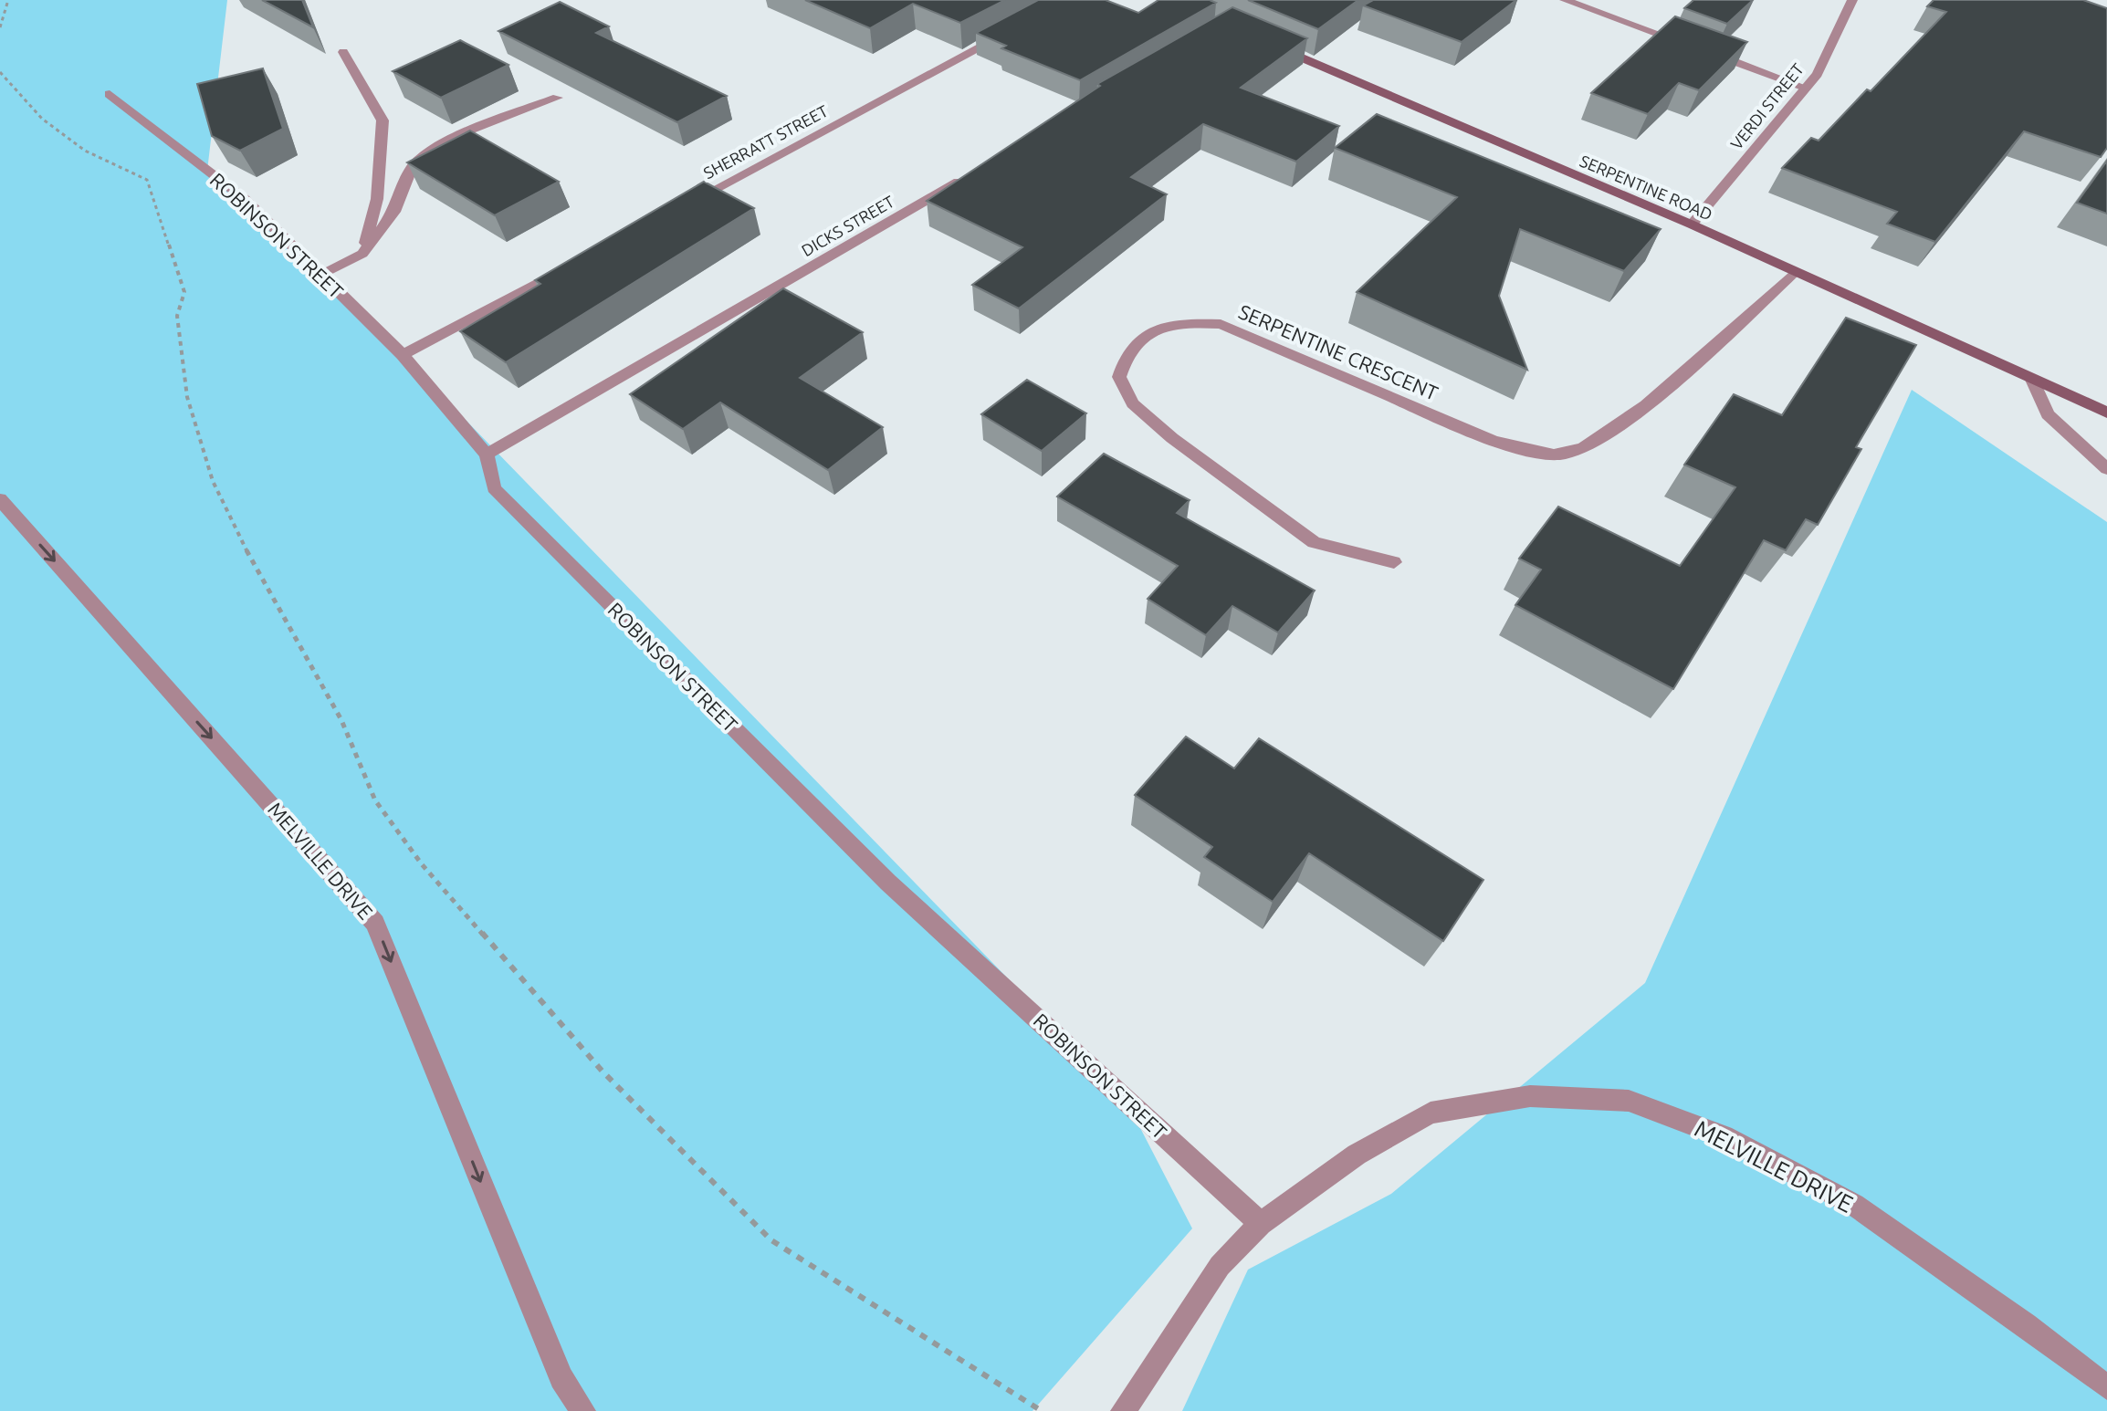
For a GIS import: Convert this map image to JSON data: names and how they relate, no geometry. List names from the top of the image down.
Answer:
{
  "streets": {
    "street": [
      "VERDI STREET",
      "SHERRATT STREET",
      "SERPENTINE ROAD",
      "DICKS STREET",
      "ROBINSON STREET",
      "SERPENTINE CRESCENT",
      "MELVILLE DRIVE"
    ]
  },
  "crossings": [
    ["VERDI STREET", "SERPENTINE ROAD"],
    ["SERPENTINE ROAD", "SERPENTINE CRESCENT"],
    ["DICKS STREET", "ROBINSON STREET"],
    ["ROBINSON STREET", "MELVILLE DRIVE"]
  ],
  "one_way": ["MELVILLE DRIVE"]
}
